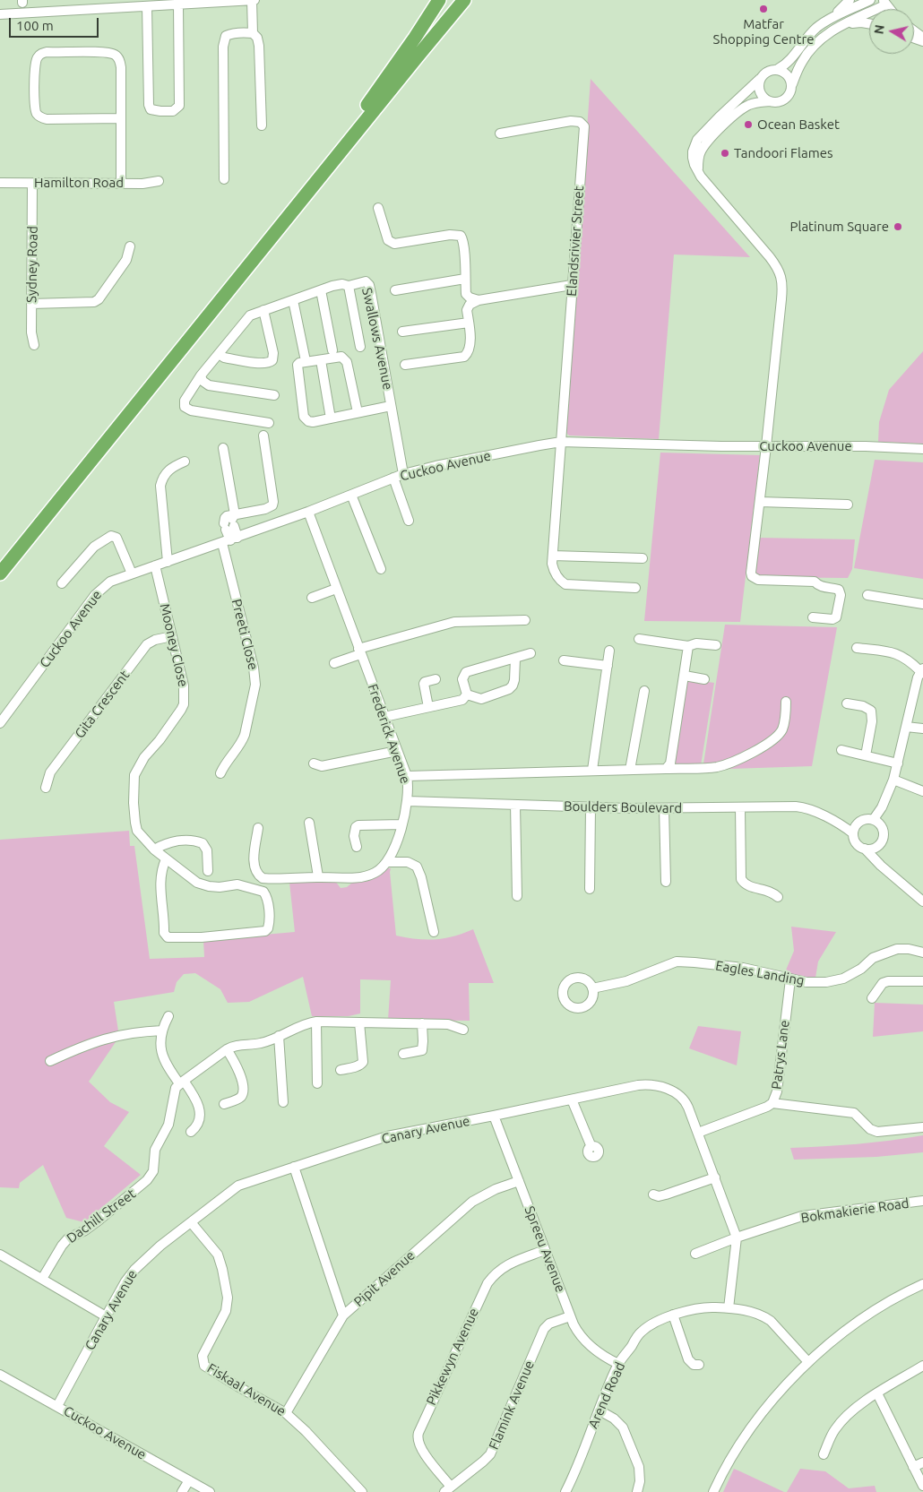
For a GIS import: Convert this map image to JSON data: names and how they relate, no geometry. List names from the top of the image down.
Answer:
{
  "streets": {
    "street": [
      "Hamilton Road",
      "Elandsrivier Street",
      "Sydney Road",
      "Swallows Avenue",
      "Cuckoo Avenue",
      "Preeti Close",
      "Mooney Close",
      "Gita Crescent",
      "Frederick Avenue",
      "Boulders Boulevard",
      "Eagles Landing",
      "Patrys Lane",
      "Canary Avenue",
      "Bokmakierie Road",
      "Dachill Street",
      "Spreeu Avenue",
      "Pipit Avenue",
      "Pikkewyn Avenue",
      "Fiskaal Avenue",
      "Arend Road",
      "Flamink Avenue"
    ]
  },
  "crossings": [
    ["Hamilton Road", "Sydney Road"],
    ["Elandsrivier Street", "Cuckoo Avenue"],
    ["Swallows Avenue", "Cuckoo Avenue"],
    ["Cuckoo Avenue", "Preeti Close"],
    ["Cuckoo Avenue", "Mooney Close"],
    ["Cuckoo Avenue", "Frederick Avenue"],
    ["Cuckoo Avenue", "Canary Avenue"],
    ["Mooney Close", "Gita Crescent"],
    ["Frederick Avenue", "Boulders Boulevard"],
    ["Eagles Landing", "Patrys Lane"],
    ["Patrys Lane", "Canary Avenue"],
    ["Canary Avenue", "Bokmakierie Road"],
    ["Canary Avenue", "Spreeu Avenue"],
    ["Canary Avenue", "Fiskaal Avenue"],
    ["Canary Avenue", "Arend Road"],
    ["Spreeu Avenue", "Pipit Avenue"],
    ["Spreeu Avenue", "Pikkewyn Avenue"],
    ["Spreeu Avenue", "Arend Road"],
    ["Spreeu Avenue", "Flamink Avenue"],
    ["Pipit Avenue", "Fiskaal Avenue"],
    ["Pikkewyn Avenue", "Flamink Avenue"]
  ],
  "places": [
    "Matfar Shopping Centre",
    "Ocean Basket",
    "Tandoori Flames",
    "Platinum Square"
  ],
  "scale_bar": "100 m",
  "north": "left"
}
